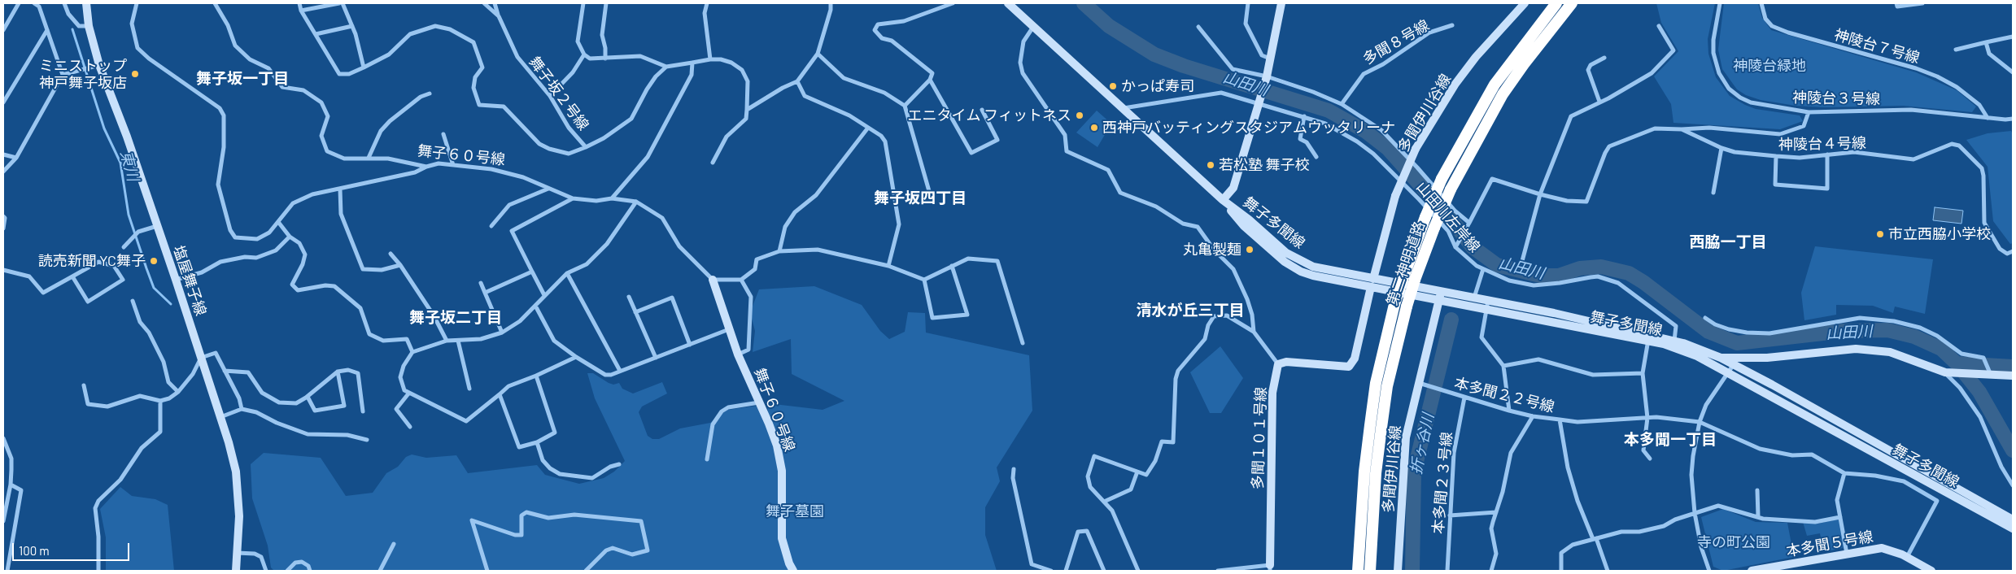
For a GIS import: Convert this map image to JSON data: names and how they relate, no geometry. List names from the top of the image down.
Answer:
{
  "streets": {
    "highway": ["第二神明道路"],
    "street": [
      "多聞８号線",
      "神陵台７号線",
      "舞子坂２号線",
      "神陵台３号線",
      "多聞伊川谷線",
      "神陵台４号線",
      "舞子６０号線",
      "山田川左岸線",
      "舞子多聞線",
      "塩屋舞子線",
      "本多聞２２号線",
      "多聞１０１号線",
      "本多聞２３号線",
      "本多聞５号線"
    ]
  },
  "crossings": [
    ["神陵台７号線", "神陵台３号線"],
    ["多聞伊川谷線", "舞子多聞線"],
    ["多聞伊川谷線", "本多聞２２号線"],
    ["山田川左岸線", "舞子多聞線"],
    ["本多聞２２号線", "本多聞２３号線"]
  ],
  "districts": [
    "舞子坂一丁目",
    "舞子坂四丁目",
    "西脇一丁目",
    "清水が丘三丁目",
    "舞子坂二丁目",
    "本多聞一丁目"
  ],
  "water": ["山田川", "東川", "折ヶ谷川"],
  "parks": ["神陵台緑地", "舞子墓園", "寺の町公園"],
  "places": [
    "ミニストップ 神戸舞子坂店",
    "かっぱ寿司",
    "エニタイム フィットネス",
    "西神戸バッティングスタジアムウッタリーナ",
    "若松塾 舞子校",
    "市立西脇小学校",
    "丸亀製麺",
    "読売新聞 YC舞子"
  ],
  "scale_bar": "100 m"
}
